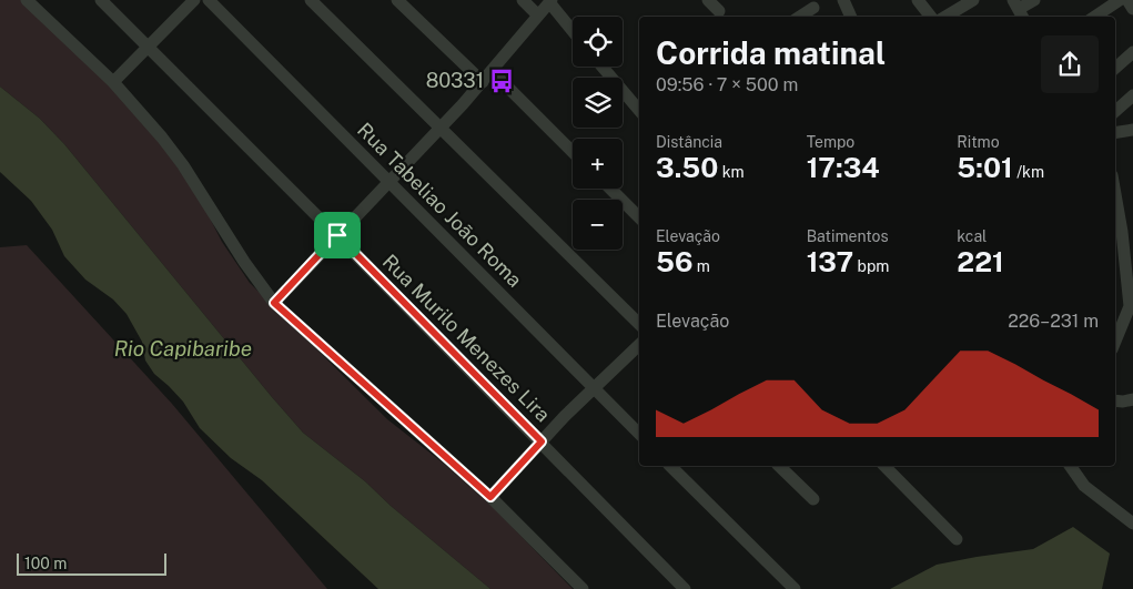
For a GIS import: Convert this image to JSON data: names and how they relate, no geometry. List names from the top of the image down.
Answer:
{
  "streets": {
    "street": ["Rua Tabeliao João Roma", "Rua Murilo Menezes Lira"]
  },
  "water": ["Rio Capibaribe"],
  "places": {
    "bus stop": ["80331"]
  },
  "scale_bar": "100 m",
  "page": {
    "map_buttons": ["+", "−"],
    "heading": ["Corrida matinal", "09:56 · 7 × 500 m"],
    "stats": [
      ["Distância", "3.50 km"],
      ["Tempo", "17:34"],
      ["Ritmo", "5:01 /km"],
      ["Elevação", "56 m"],
      ["Batimentos", "137 bpm"],
      ["kcal", "221"]
    ],
    "chart": ["Elevação", "226–231 m"],
    "scale": "100 m"
  }
}
